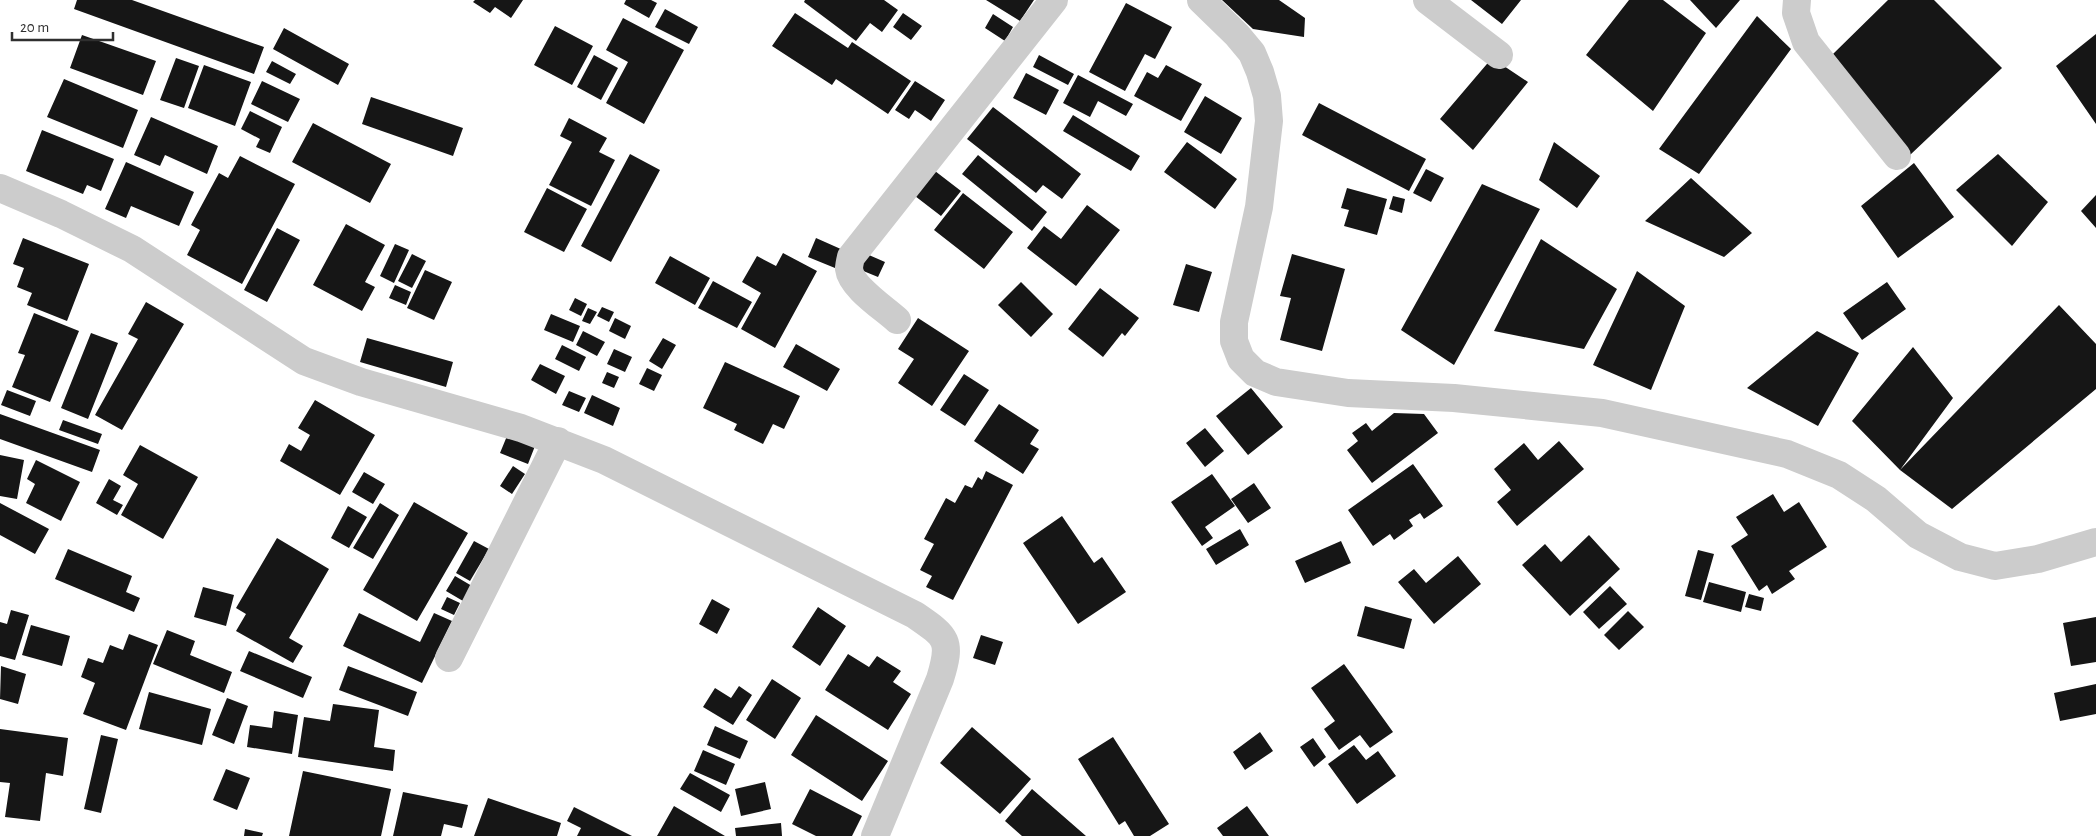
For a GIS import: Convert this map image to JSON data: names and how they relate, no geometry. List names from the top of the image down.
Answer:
{
  "scale_bar": "20 m"
}
